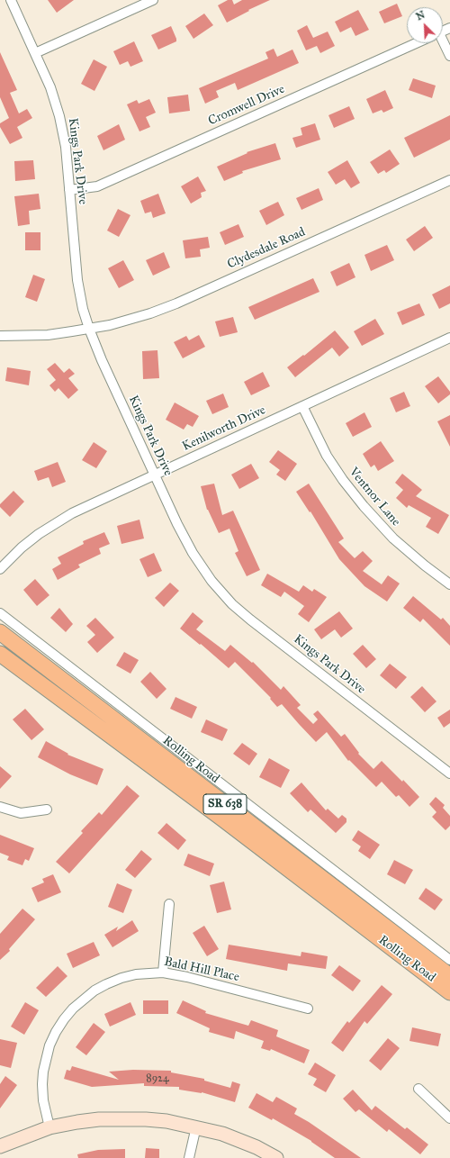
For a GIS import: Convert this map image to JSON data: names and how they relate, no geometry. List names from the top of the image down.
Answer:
{
  "streets": {
    "main road": ["Rolling Road", "SR 638"],
    "street": [
      "Cromwell Drive",
      "Kings Park Drive",
      "Clydesdale Road",
      "Kenilworth Drive",
      "Ventnor Lane",
      "Bald Hill Place"
    ]
  },
  "crossings": [
    ["Cromwell Drive", "Kings Park Drive"],
    ["Kings Park Drive", "Clydesdale Road"],
    ["Kings Park Drive", "Kenilworth Drive"],
    ["Kenilworth Drive", "Ventnor Lane"]
  ],
  "house_numbers": ["8924"],
  "north": "top left"
}
